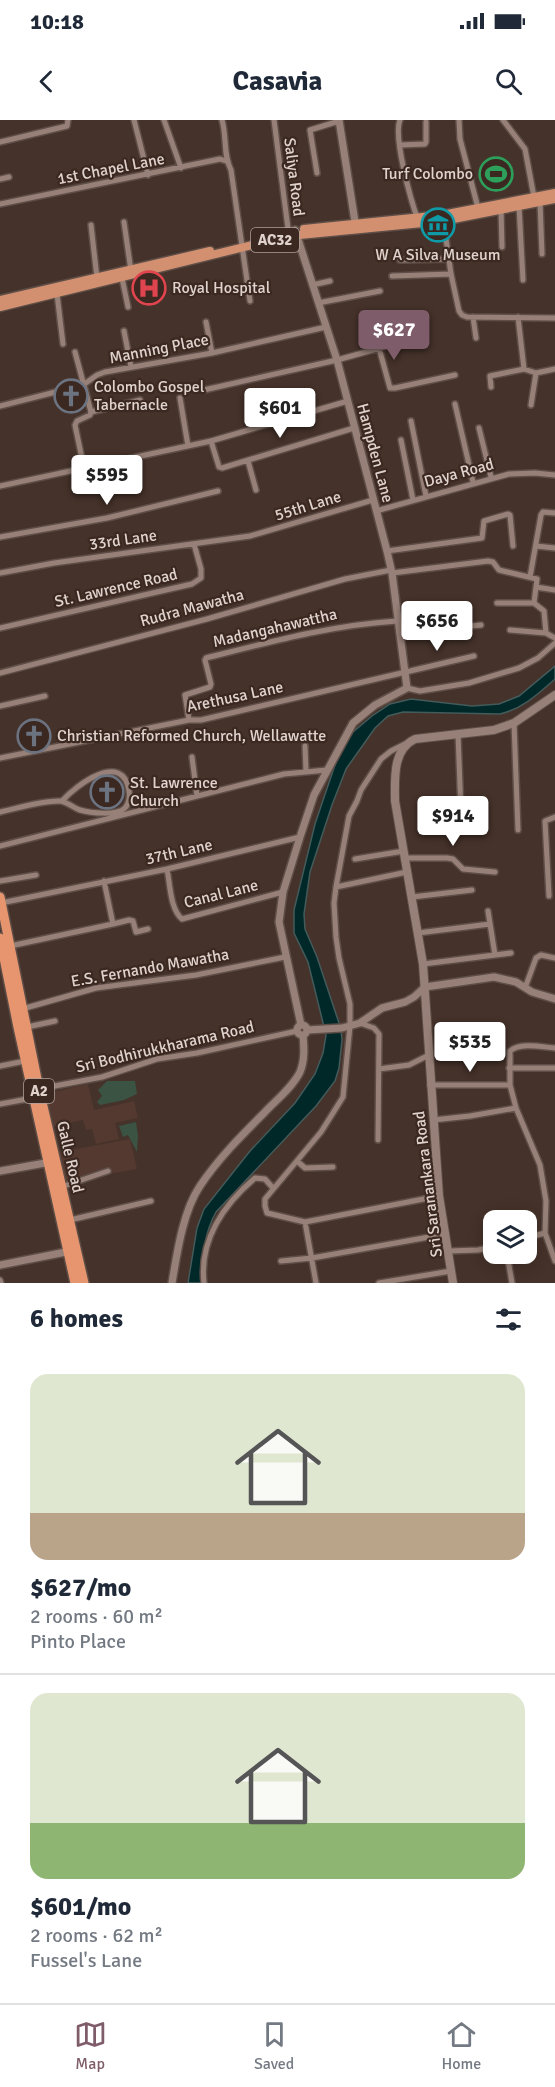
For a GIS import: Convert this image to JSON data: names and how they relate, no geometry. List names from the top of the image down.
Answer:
{
  "streets": {
    "highway": ["A2", "Galle Road"],
    "main road": ["AC32", "Sri Saranankara Road"],
    "street": [
      "1st Chapel Lane",
      "Saliya Road",
      "Manning Place",
      "Hampden Lane",
      "Daya Road",
      "55th Lane",
      "33rd Lane",
      "St. Lawrence Road",
      "Rudra Mawatha",
      "Madangahawattha",
      "Arethusa Lane",
      "37th Lane",
      "Canal Lane",
      "E.S. Fernando Mawatha",
      "Sri Bodhirukkharama Road"
    ]
  },
  "crossings": [
    ["Saliya Road", "AC32"],
    ["Saliya Road", "Hampden Lane"],
    ["AC32", "Hampden Lane"],
    ["Manning Place", "Hampden Lane"],
    ["Hampden Lane", "Daya Road"],
    ["Hampden Lane", "55th Lane"],
    ["Hampden Lane", "Rudra Mawatha"],
    ["Hampden Lane", "Madangahawattha"],
    ["Hampden Lane", "Arethusa Lane"],
    ["55th Lane", "33rd Lane"],
    ["33rd Lane", "St. Lawrence Road"],
    ["Madangahawattha", "Arethusa Lane"],
    ["37th Lane", "Canal Lane"],
    ["37th Lane", "Galle Road"],
    ["E.S. Fernando Mawatha", "Galle Road"],
    ["Sri Bodhirukkharama Road", "Galle Road"]
  ],
  "places": {
    "sports": ["Turf Colombo"],
    "museum": ["W A Silva Museum"],
    "hospital": ["Royal Hospital"],
    "church": ["Colombo Gospel Tabernacle", "Christian Reformed Church, Wellawatte", "St. Lawrence Church"]
  },
  "page": {
    "status": "10:18",
    "header": "Casavia",
    "price": [
      "$627",
      "$601",
      "$595",
      "$656",
      "$914",
      "$535"
    ],
    "heading": "6 homes",
    "list": [
      {
        "name": "$627/mo",
        "note": "2 rooms · 60 m² · Pinto Place"
      },
      {
        "name": "$601/mo",
        "note": "2 rooms · 62 m² · Fussel's Lane"
      }
    ],
    "tabs": ["Map", "Saved", "Home"]
  }
}
